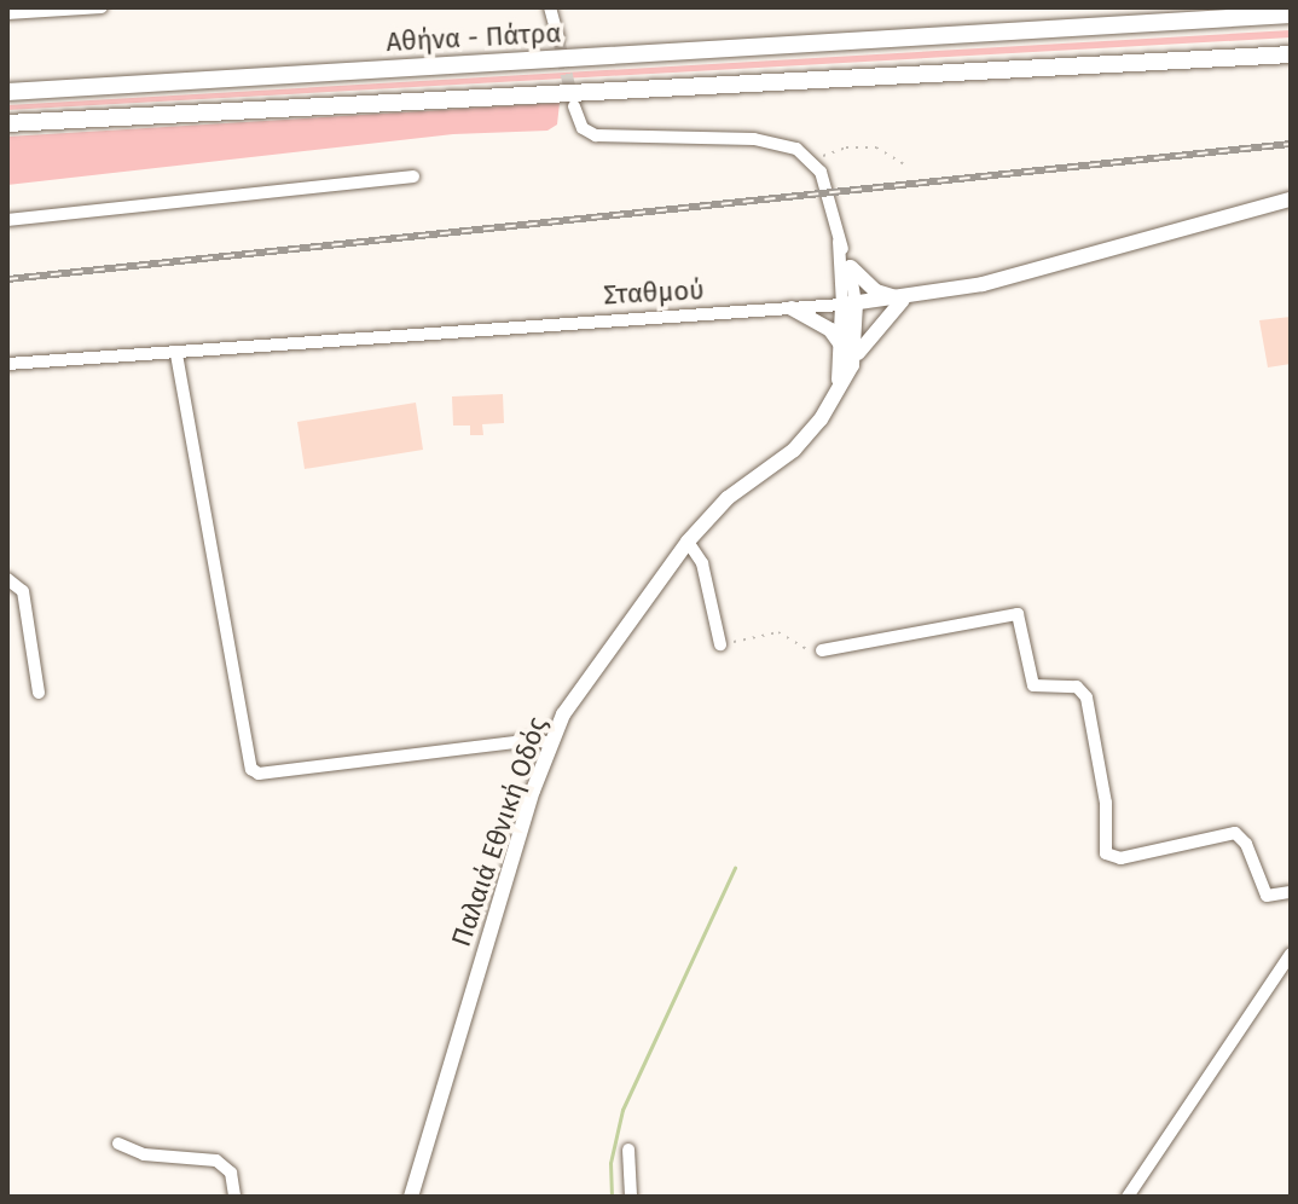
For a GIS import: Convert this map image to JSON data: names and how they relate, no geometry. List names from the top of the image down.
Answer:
{
  "streets": {
    "highway": ["Αθήνα - Πάτρα"],
    "main road": ["Σταθμού", "Παλαιά Εθνική Οδός"]
  },
  "crossings": [
    ["Σταθμού", "Παλαιά Εθνική Οδός"]
  ]
}
